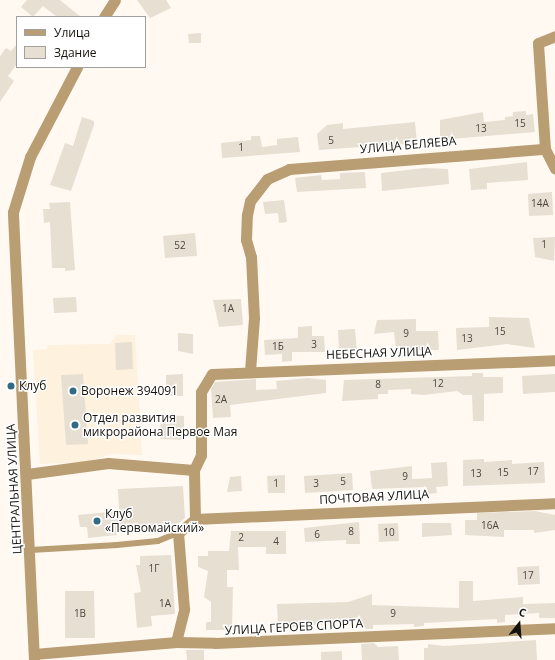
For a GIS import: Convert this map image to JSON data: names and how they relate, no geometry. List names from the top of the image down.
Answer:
{
  "streets": {
    "street": [
      "УЛИЦА БЕЛЯЕВА",
      "НЕБЕСНАЯ УЛИЦА",
      "ЦЕНТРАЛЬНАЯ УЛИЦА",
      "ПОЧТОВАЯ УЛИЦА",
      "УЛИЦА ГЕРОЕВ СПОРТА"
    ]
  },
  "crossings": [
    ["УЛИЦА БЕЛЯЕВА", "НЕБЕСНАЯ УЛИЦА"],
    ["ЦЕНТРАЛЬНАЯ УЛИЦА", "УЛИЦА ГЕРОЕВ СПОРТА"]
  ],
  "places": [
    "Клуб",
    "Воронеж 394091",
    "Отдел развития микрорайона Первое Мая",
    "Клуб «Первомайский»"
  ],
  "house_numbers": [
    "15",
    "13",
    "5",
    "1",
    "14А",
    "1",
    "52",
    "1А",
    "15",
    "9",
    "13",
    "3",
    "1Б",
    "12",
    "8",
    "2А",
    "17",
    "15",
    "13",
    "9",
    "5",
    "1",
    "3",
    "16А",
    "8",
    "10",
    "6",
    "2",
    "4",
    "1Г",
    "17",
    "1А",
    "1В",
    "9"
  ],
  "legend": ["Улица", "Здание"],
  "north": "top"
}
